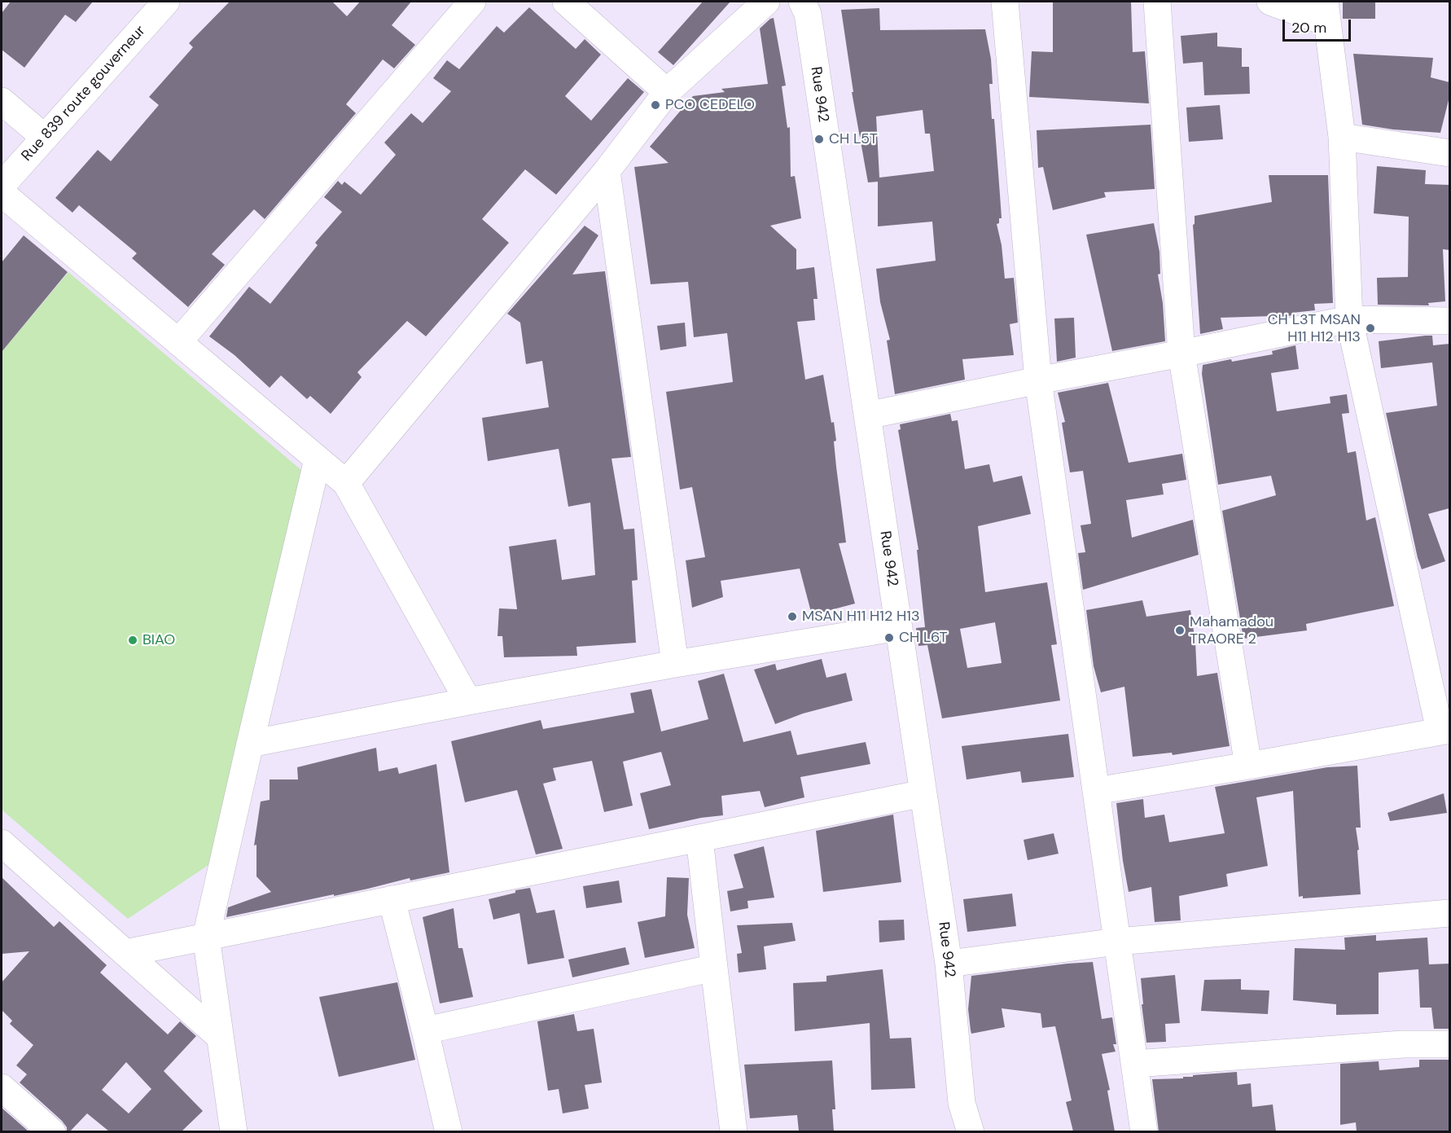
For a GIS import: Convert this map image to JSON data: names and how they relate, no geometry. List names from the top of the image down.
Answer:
{
  "streets": {
    "street": ["Rue 839 route gouverneur", "Rue 942"]
  },
  "places": [
    "PCO CEDELO",
    "CH L5T",
    "CH L3T MSAN H11 H12 H13",
    "MSAN H11 H12 H13",
    "Mahamadou TRAORE 2",
    "CH L6T",
    "BIAO"
  ],
  "scale_bar": "20 m"
}
